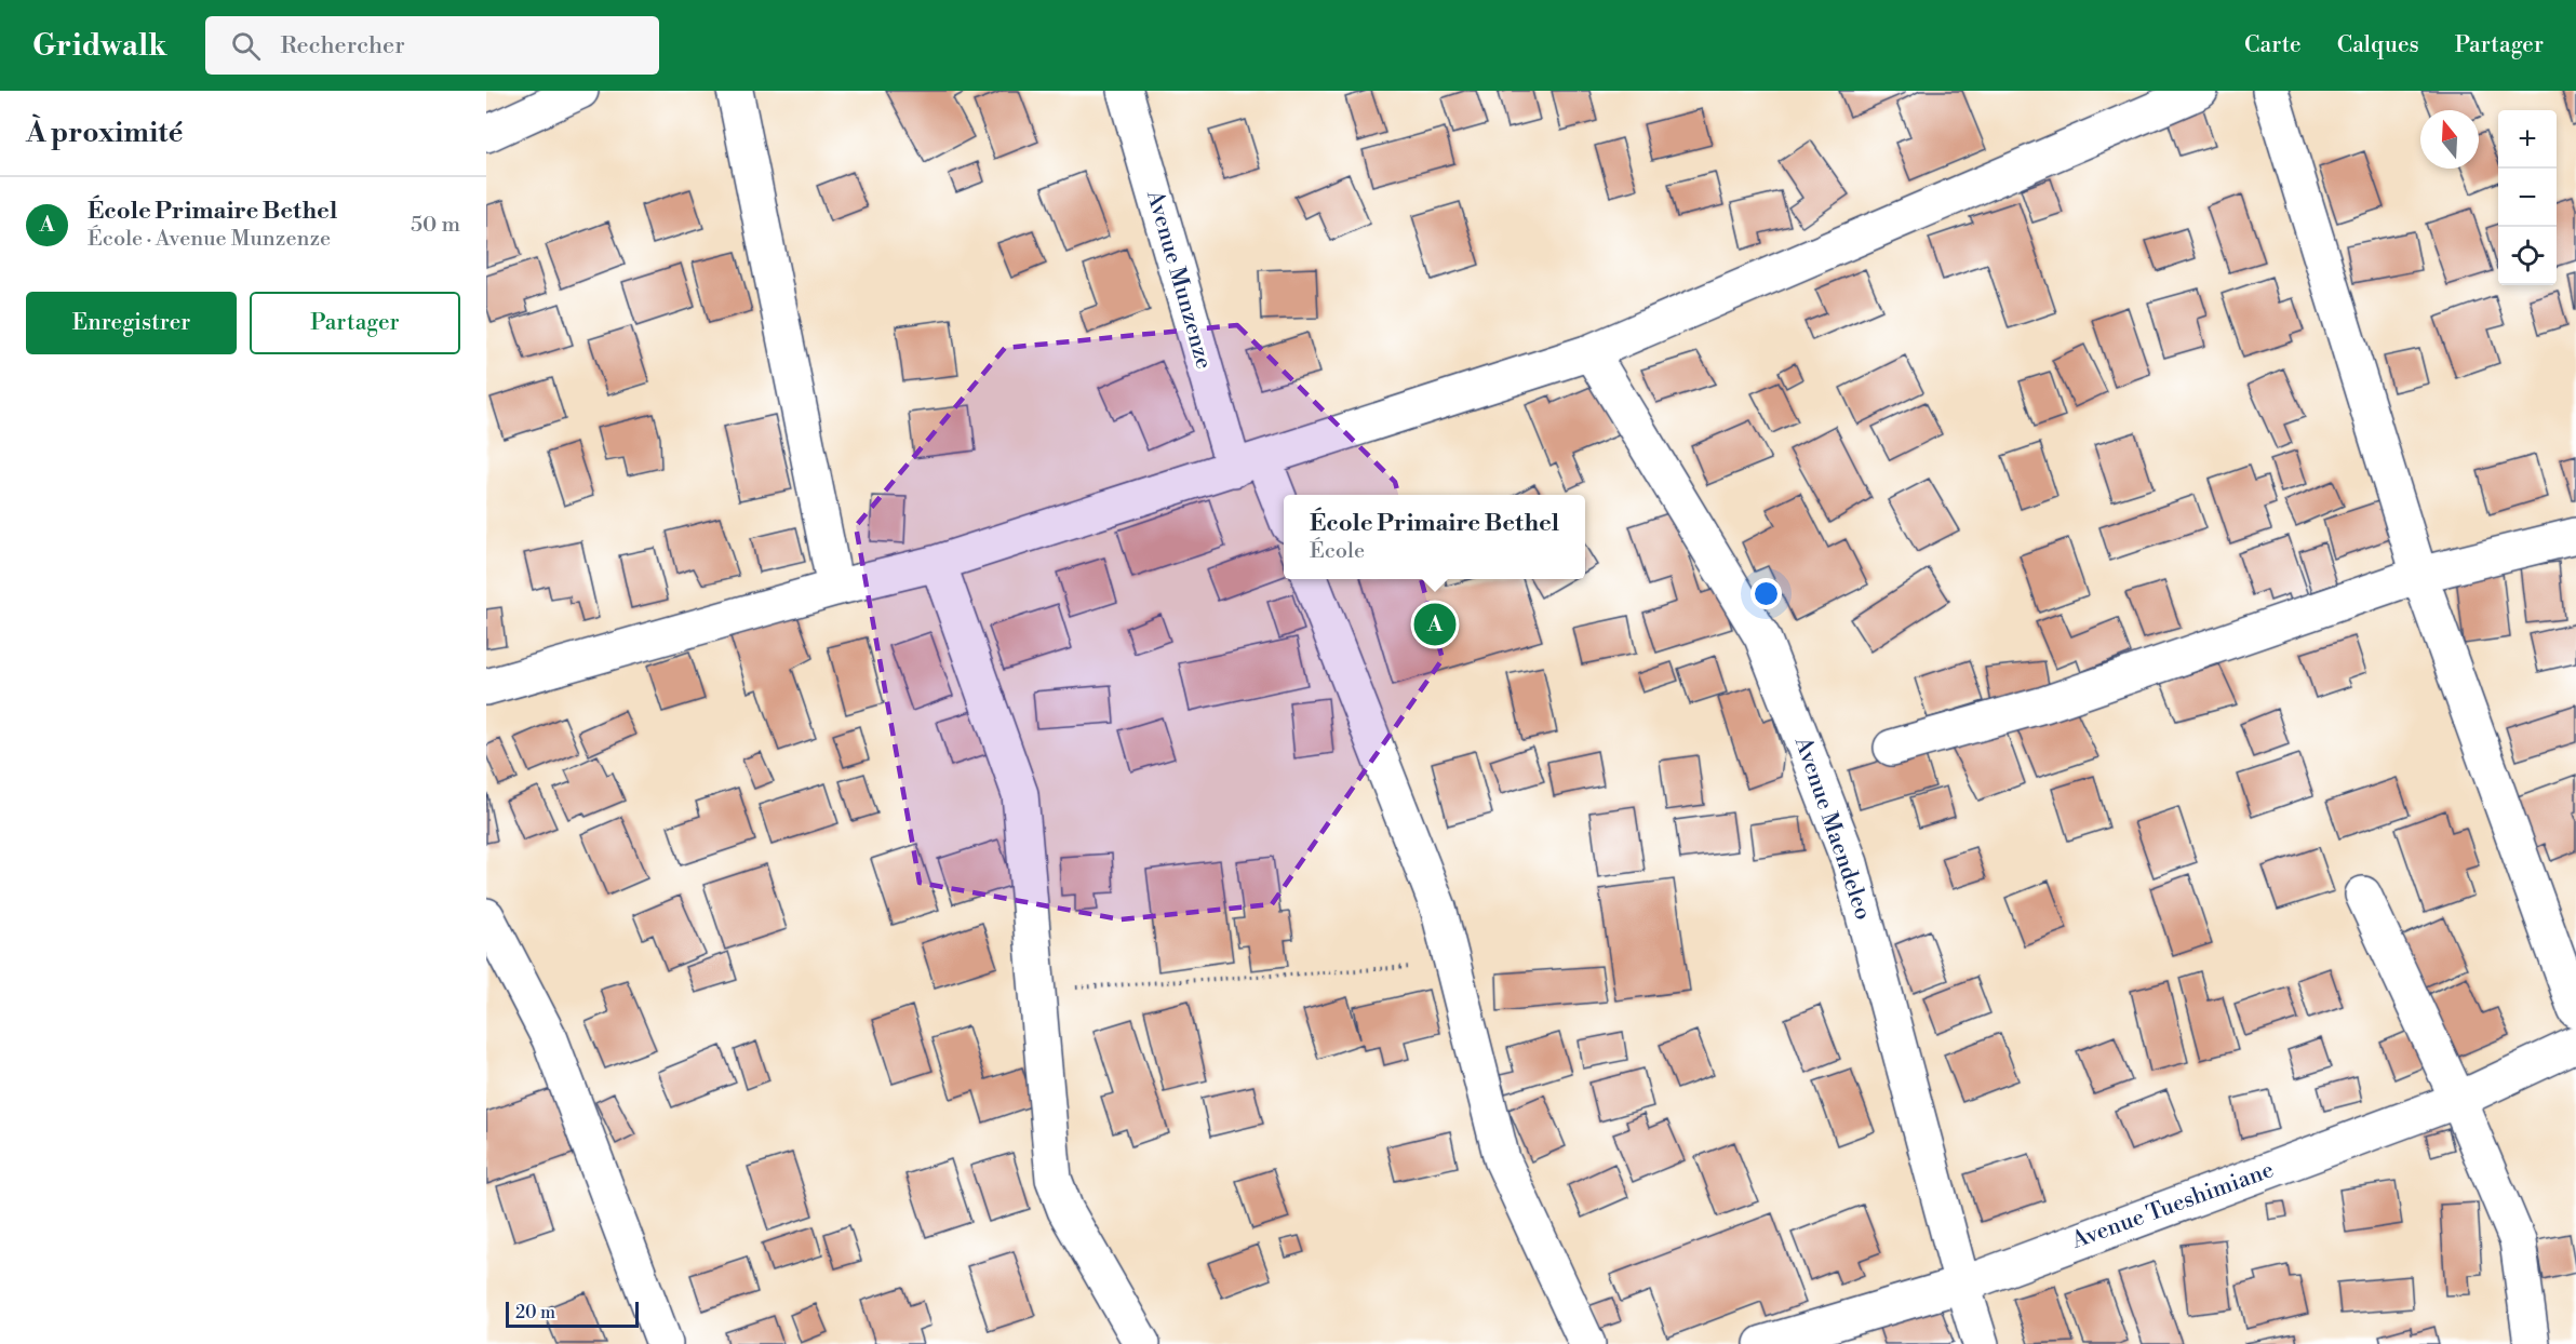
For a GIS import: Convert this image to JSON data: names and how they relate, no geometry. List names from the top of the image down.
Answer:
{
  "streets": {
    "street": ["Avenue Munzenze", "Avenue Maendeleo", "Avenue Tueshimiane"]
  },
  "crossings": [
    ["Avenue Maendeleo", "Avenue Tueshimiane"]
  ],
  "scale_bar": "20 m",
  "north": "top",
  "page": {
    "header": "Gridwalk",
    "search": "Rechercher",
    "nav": ["Carte", "Calques", "Partager"],
    "heading": "À proximité",
    "map_buttons": ["+", "−"],
    "list": [
      {
        "mark": "A",
        "name": "École Primaire Bethel",
        "note": "École · Avenue Munzenze",
        "value": "50 m"
      }
    ],
    "buttons": ["Enregistrer", "Partager"],
    "popup": ["École Primaire Bethel", "École"],
    "pins": "A",
    "scale": "20 m"
  }
}
